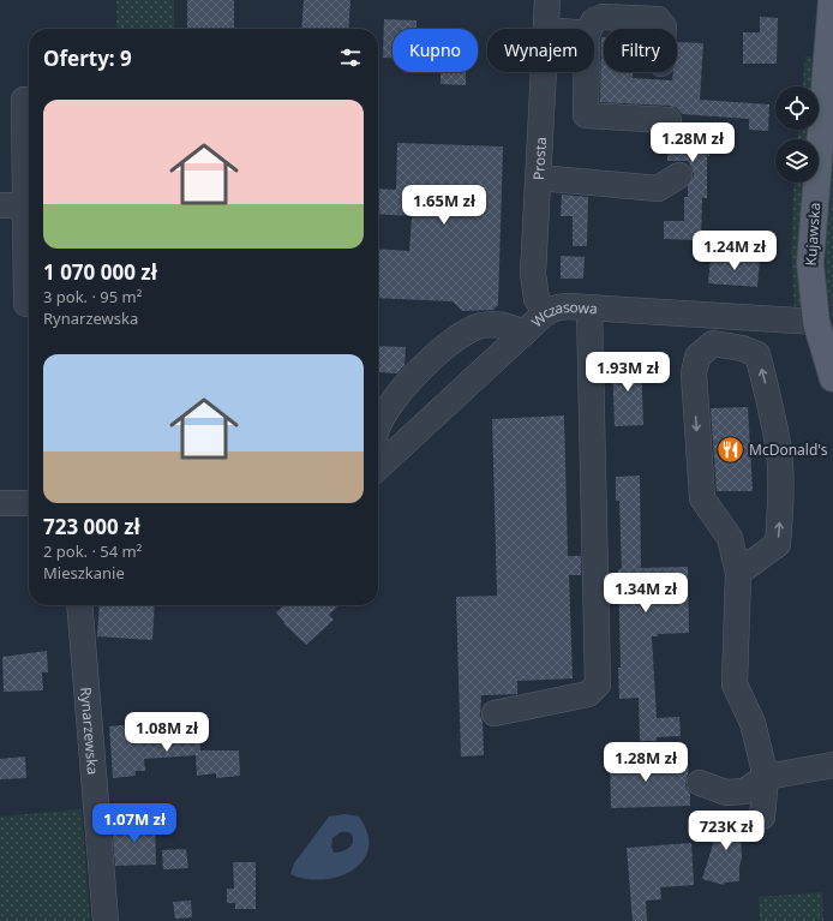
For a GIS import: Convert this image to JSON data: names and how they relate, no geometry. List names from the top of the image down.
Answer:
{
  "streets": {
    "main road": ["Kujawska"],
    "street": ["Prosta", "Wczasowa", "Rynarzewska"]
  },
  "crossings": [
    ["Prosta", "Wczasowa"],
    ["Kujawska", "Wczasowa"]
  ],
  "places": {
    "restaurant": ["McDonald's"]
  },
  "page": {
    "chip": ["Kupno", "Wynajem", "Filtry"],
    "heading": "Oferty: 9",
    "list": [
      {
        "name": "1 070 000 zł",
        "note": "3 pok. · 95 m² · Rynarzewska"
      },
      {
        "name": "723 000 zł",
        "note": "2 pok. · 54 m² · Mieszkanie"
      }
    ],
    "price": [
      "1.28M zł",
      "1.65M zł",
      "1.24M zł",
      "1.93M zł",
      "1.34M zł",
      "1.08M zł",
      "1.28M zł",
      "1.07M zł",
      "723K zł"
    ]
  }
}
